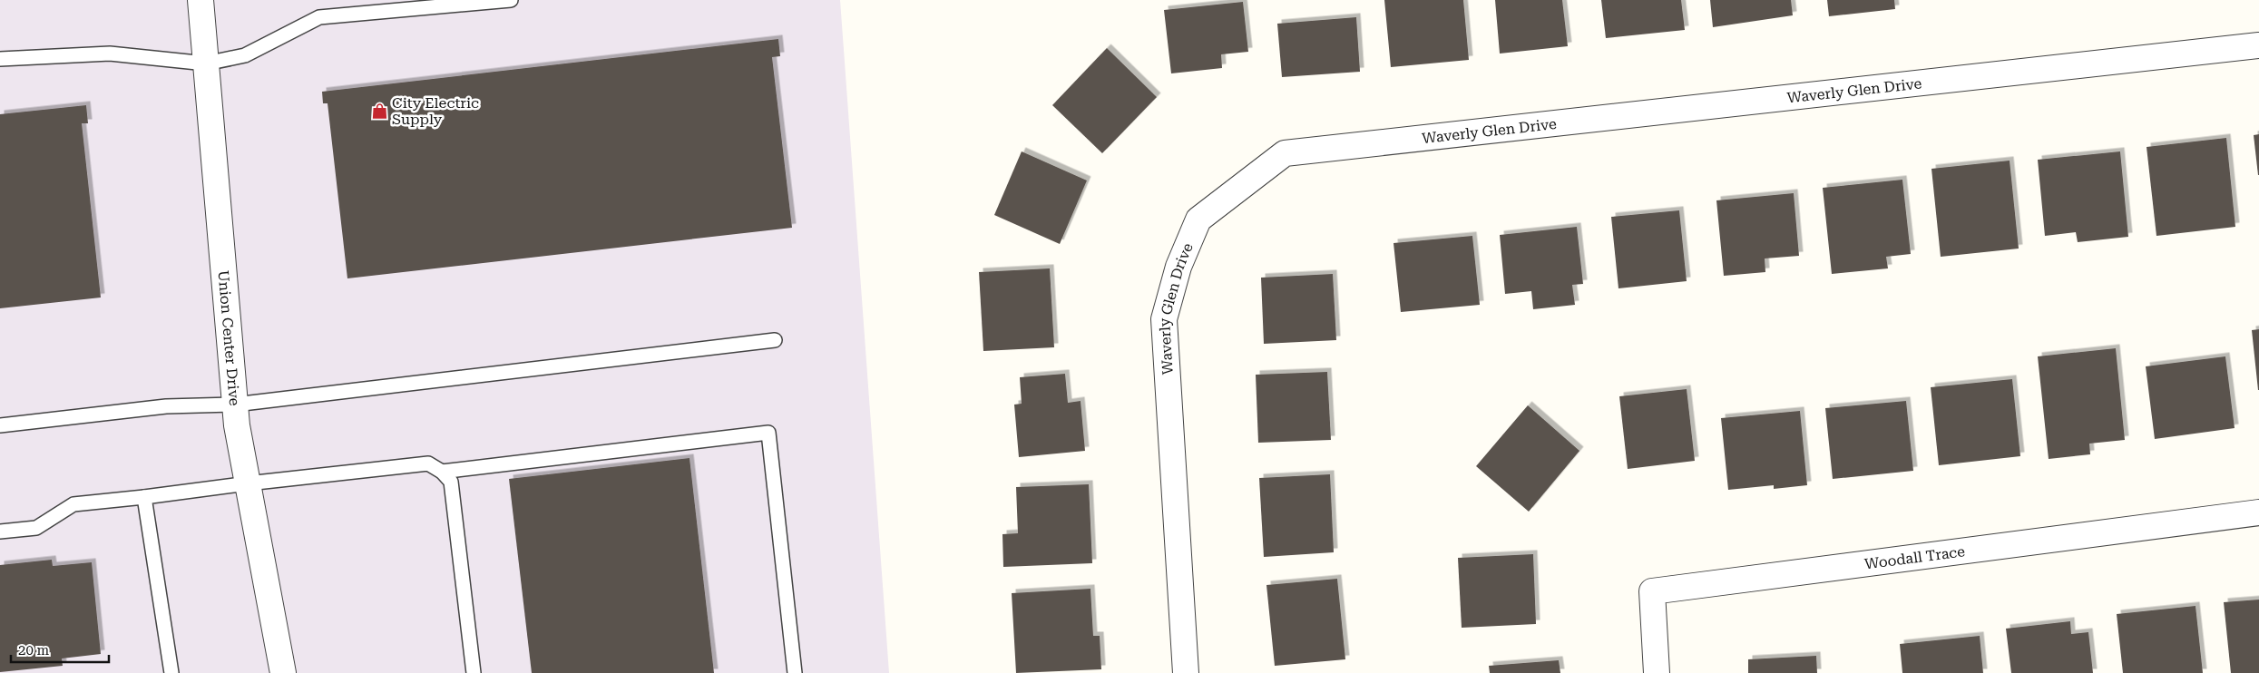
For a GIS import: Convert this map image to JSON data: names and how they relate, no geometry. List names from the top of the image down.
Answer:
{
  "streets": {
    "street": ["Waverly Glen Drive", "Union Center Drive", "Woodall Trace"]
  },
  "places": {
    "shop": ["City Electric Supply"]
  },
  "scale_bar": "20 m"
}
